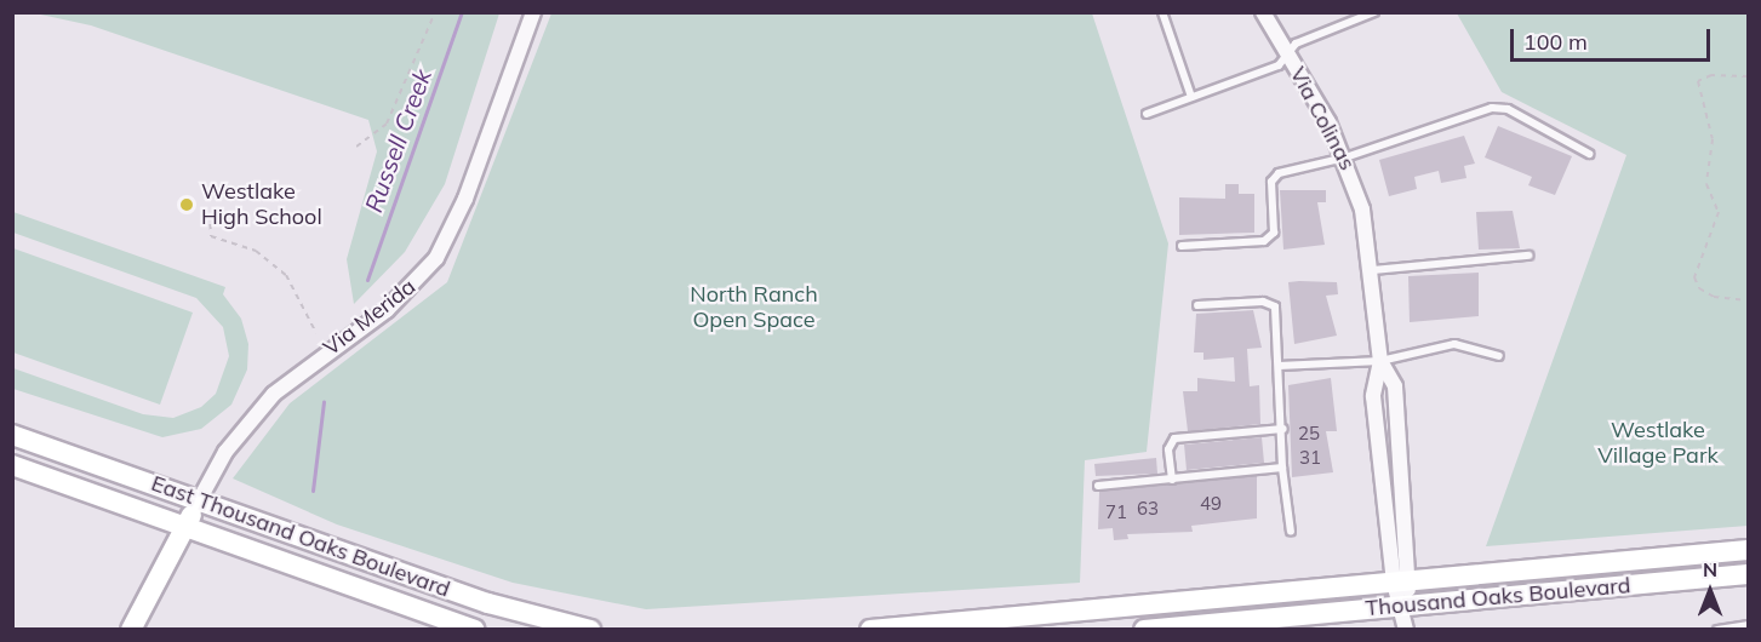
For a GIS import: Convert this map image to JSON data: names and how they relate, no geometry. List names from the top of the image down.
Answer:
{
  "streets": {
    "main road": ["East Thousand Oaks Boulevard", "Thousand Oaks Boulevard"],
    "street": ["Via Colinas", "Via Merida"]
  },
  "crossings": [
    ["Via Colinas", "Thousand Oaks Boulevard"],
    ["Via Merida", "East Thousand Oaks Boulevard"]
  ],
  "water": ["Russell Creek"],
  "parks": ["North Ranch Open Space", "Westlake Village Park"],
  "places": ["Westlake High School"],
  "house_numbers": [
    "25",
    "31",
    "49",
    "63",
    "71"
  ],
  "scale_bar": "100 m",
  "north": "top"
}
